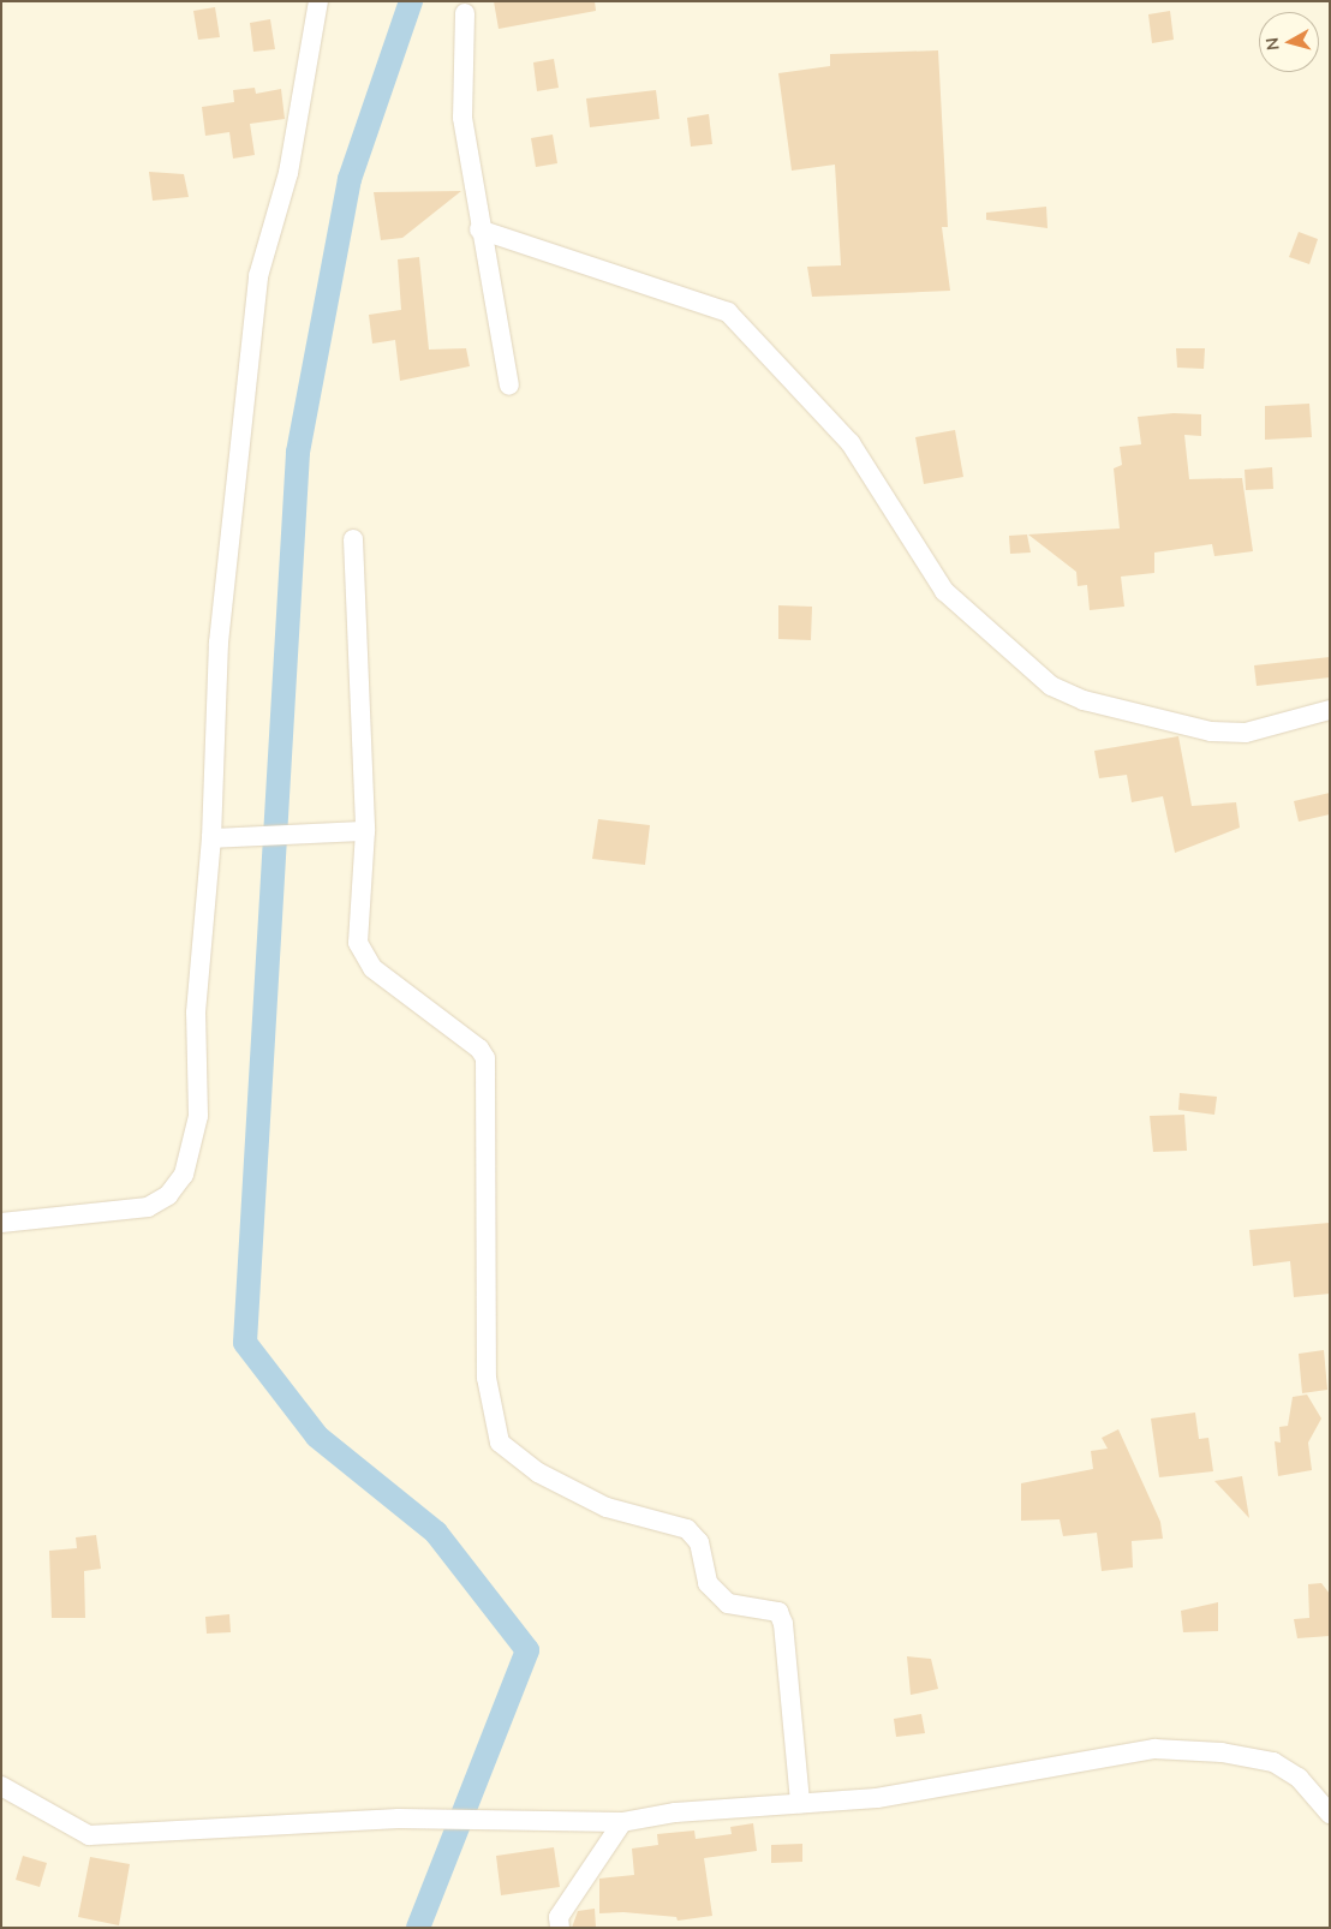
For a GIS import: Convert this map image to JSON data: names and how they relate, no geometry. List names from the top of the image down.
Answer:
{
  "north": "left"
}
